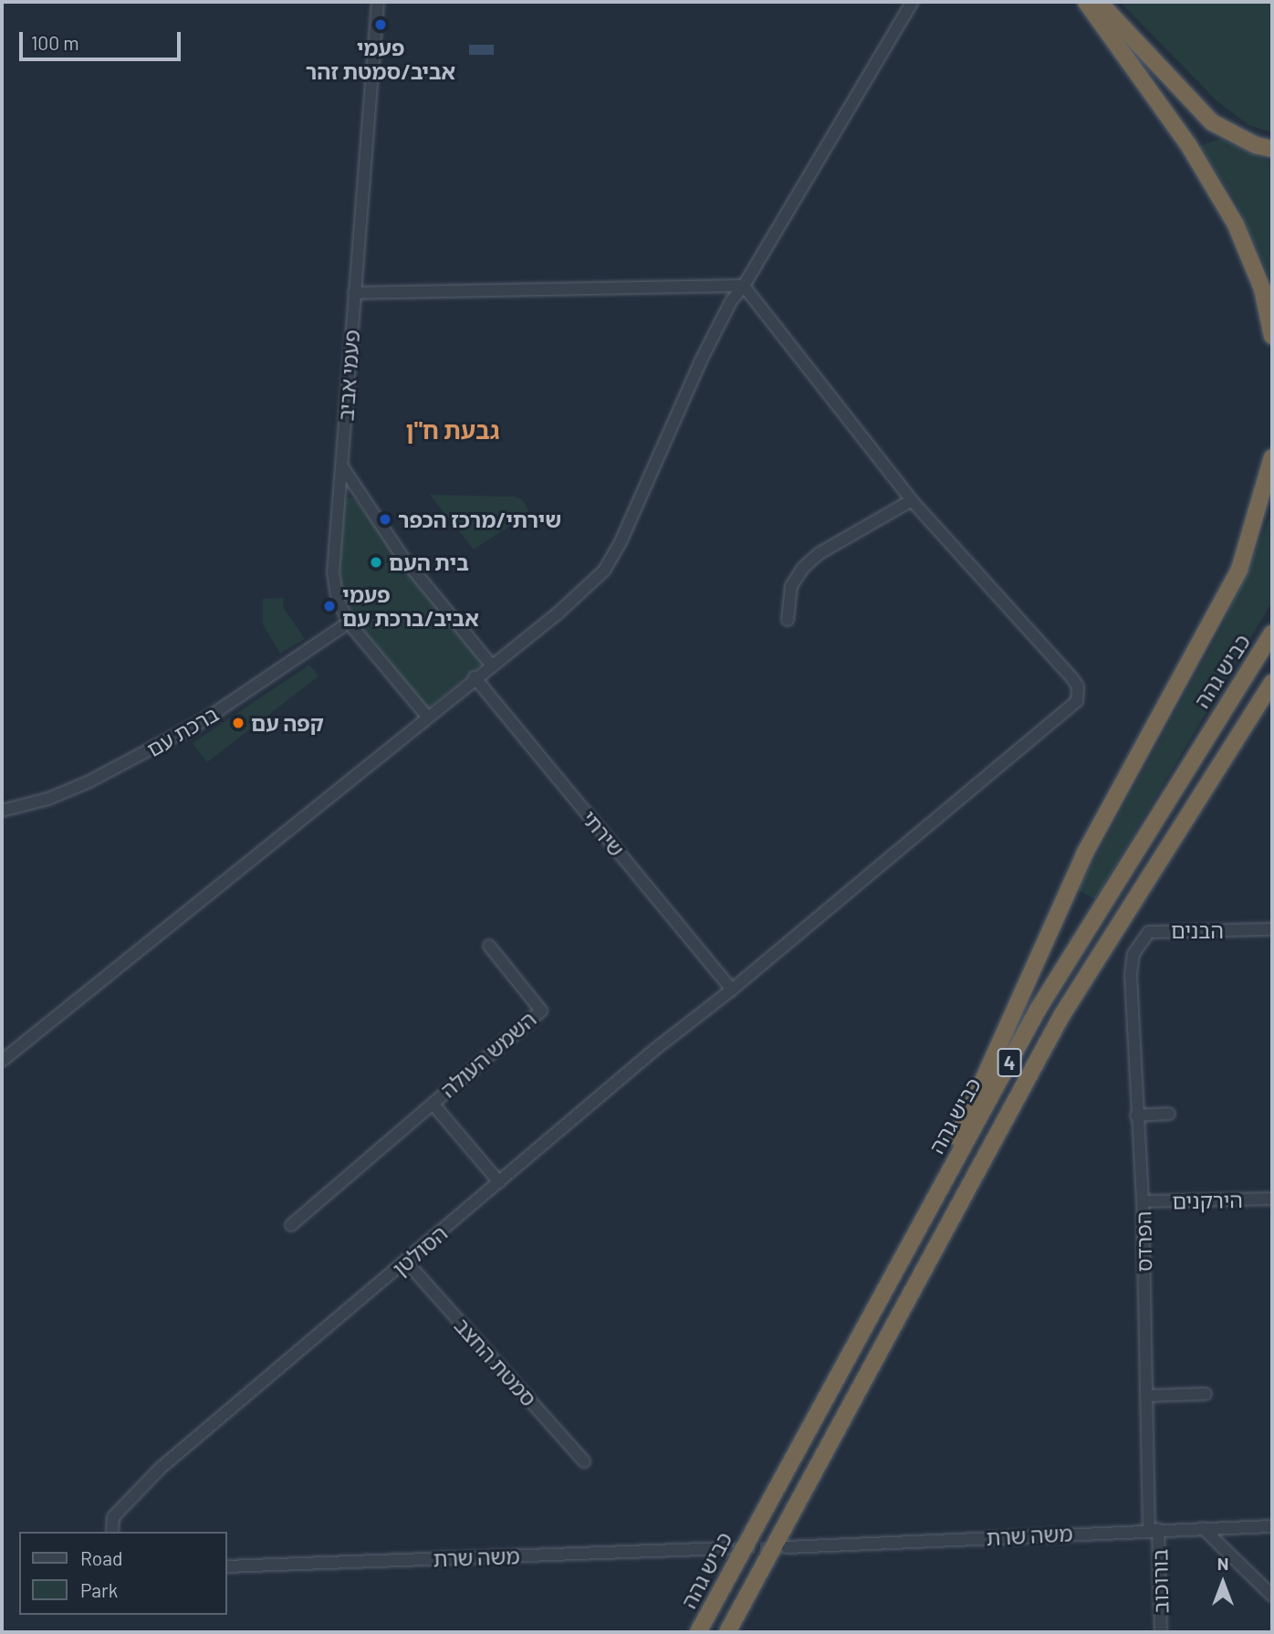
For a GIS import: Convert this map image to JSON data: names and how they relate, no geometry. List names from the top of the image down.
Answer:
{
  "streets": {
    "highway": ["כביש גהה", "4"],
    "street": [
      "פעמי אביב",
      "ברכת עם",
      "שירתי",
      "הבנים",
      "השמש העולה",
      "הירקנים",
      "הפרדס",
      "הסולטן",
      "סמטת החצב",
      "משה שרת",
      "בורוכוב"
    ]
  },
  "crossings": [
    ["פעמי אביב", "ברכת עם"],
    ["שירתי", "הסולטן"],
    ["הבנים", "הפרדס"],
    ["השמש העולה", "הסולטן"],
    ["הירקנים", "הפרדס"],
    ["הפרדס", "משה שרת"],
    ["הפרדס", "בורוכוב"],
    ["הסולטן", "סמטת החצב"],
    ["משה שרת", "בורוכוב"]
  ],
  "districts": ["גבעת ח\"ן"],
  "places": [
    "פעמי אביב/סמטת זהר",
    "שירתי/מרכז הכפר",
    "בית העם",
    "פעמי אביב/ברכת עם",
    "קפה עם"
  ],
  "legend": ["Road", "Park"],
  "scale_bar": "100 m",
  "north": "top"
}
